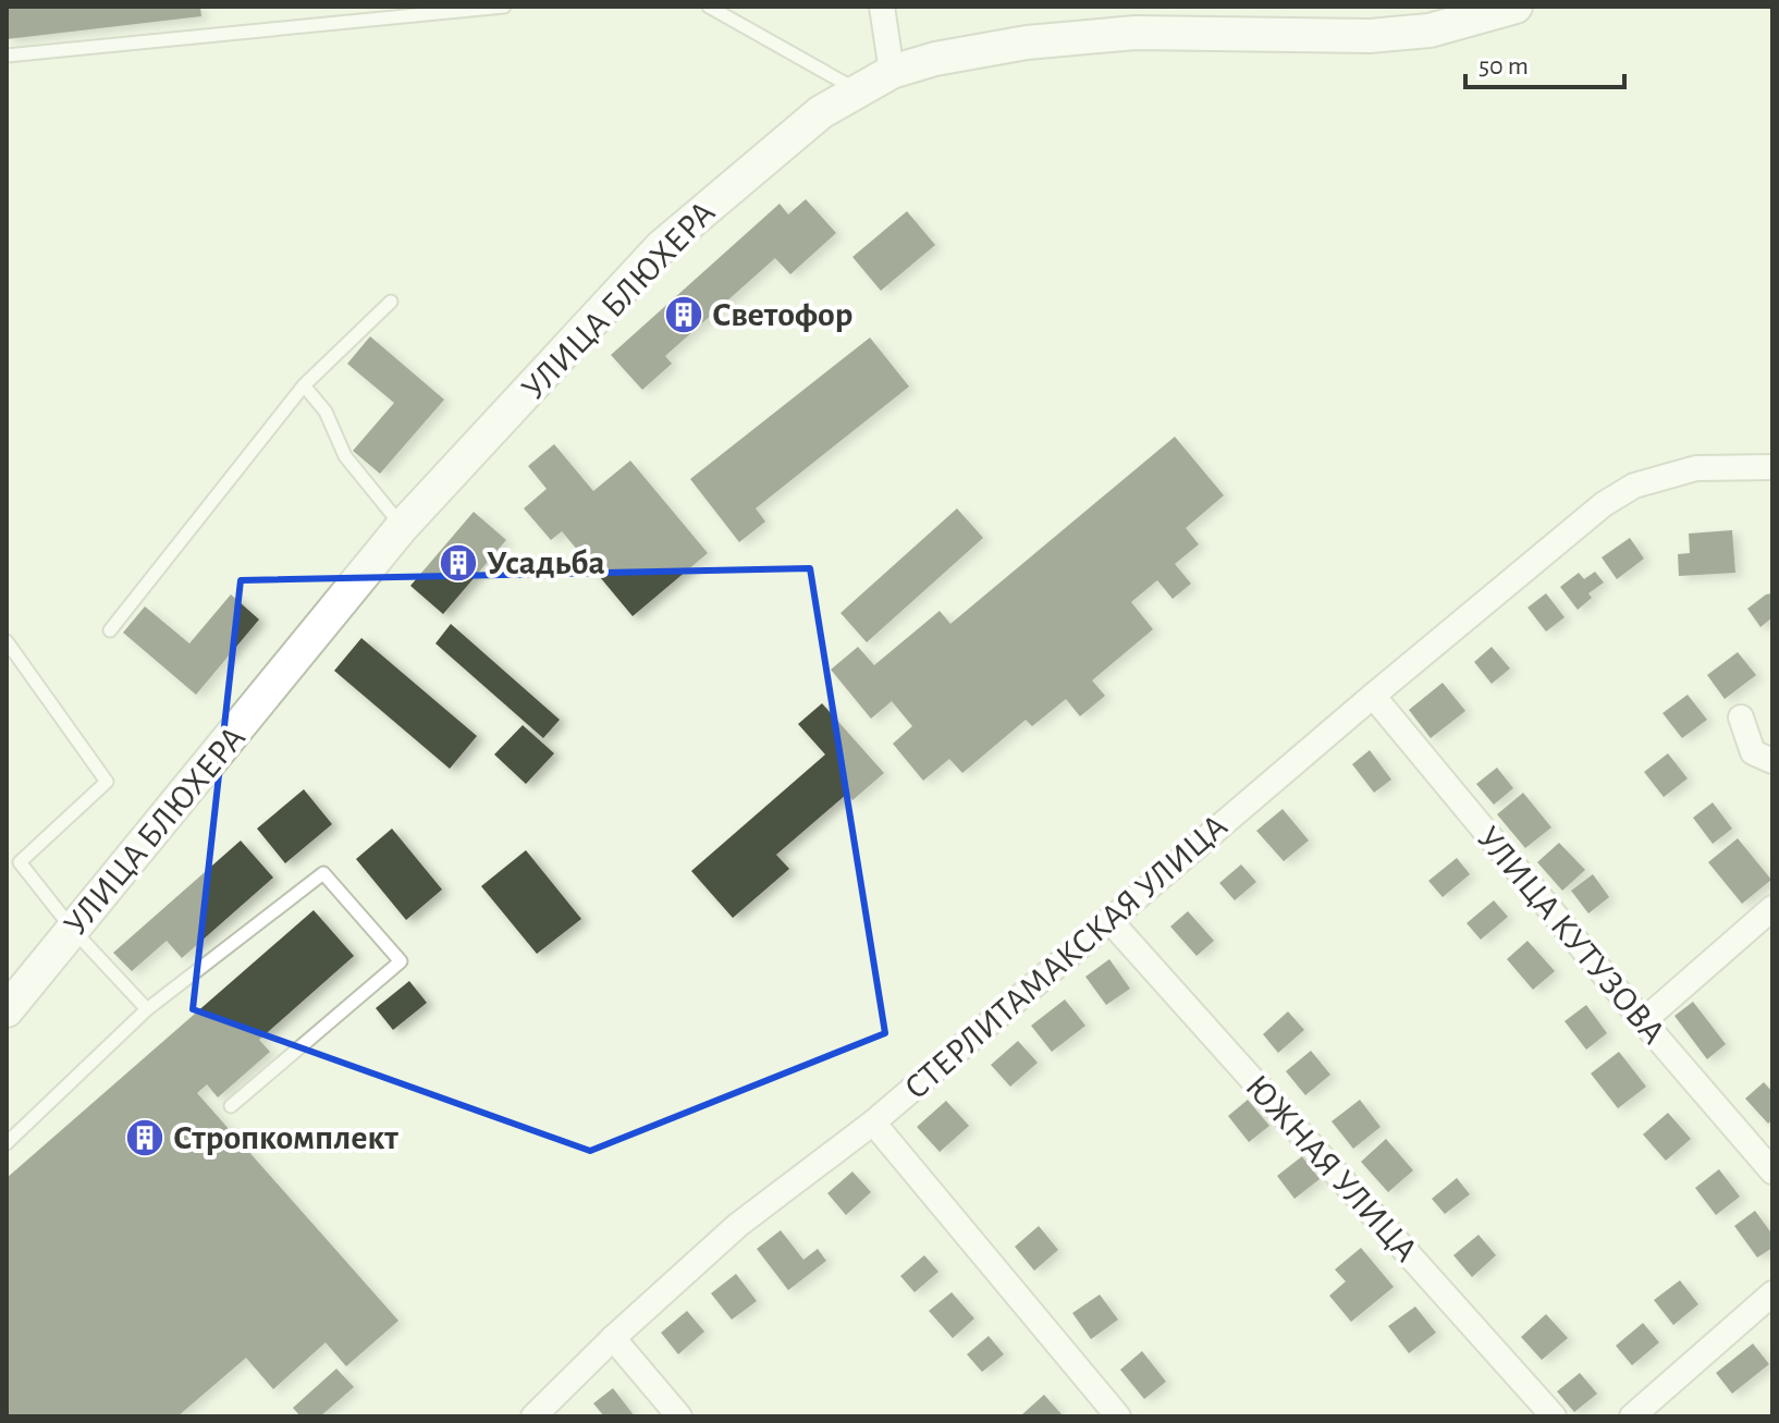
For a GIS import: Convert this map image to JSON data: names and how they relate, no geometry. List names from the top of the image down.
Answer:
{
  "streets": {
    "main road": ["УЛИЦА БЛЮХЕРА"],
    "street": ["УЛИЦА КУТУЗОВА", "СТЕРЛИТАМАКСКАЯ УЛИЦА", "ЮЖНАЯ УЛИЦА"]
  },
  "crossings": [
    ["УЛИЦА КУТУЗОВА", "СТЕРЛИТАМАКСКАЯ УЛИЦА"],
    ["СТЕРЛИТАМАКСКАЯ УЛИЦА", "ЮЖНАЯ УЛИЦА"]
  ],
  "places": {
    "building": ["Светофор", "Усадьба", "Стропкомплект"]
  },
  "scale_bar": "50 m"
}
